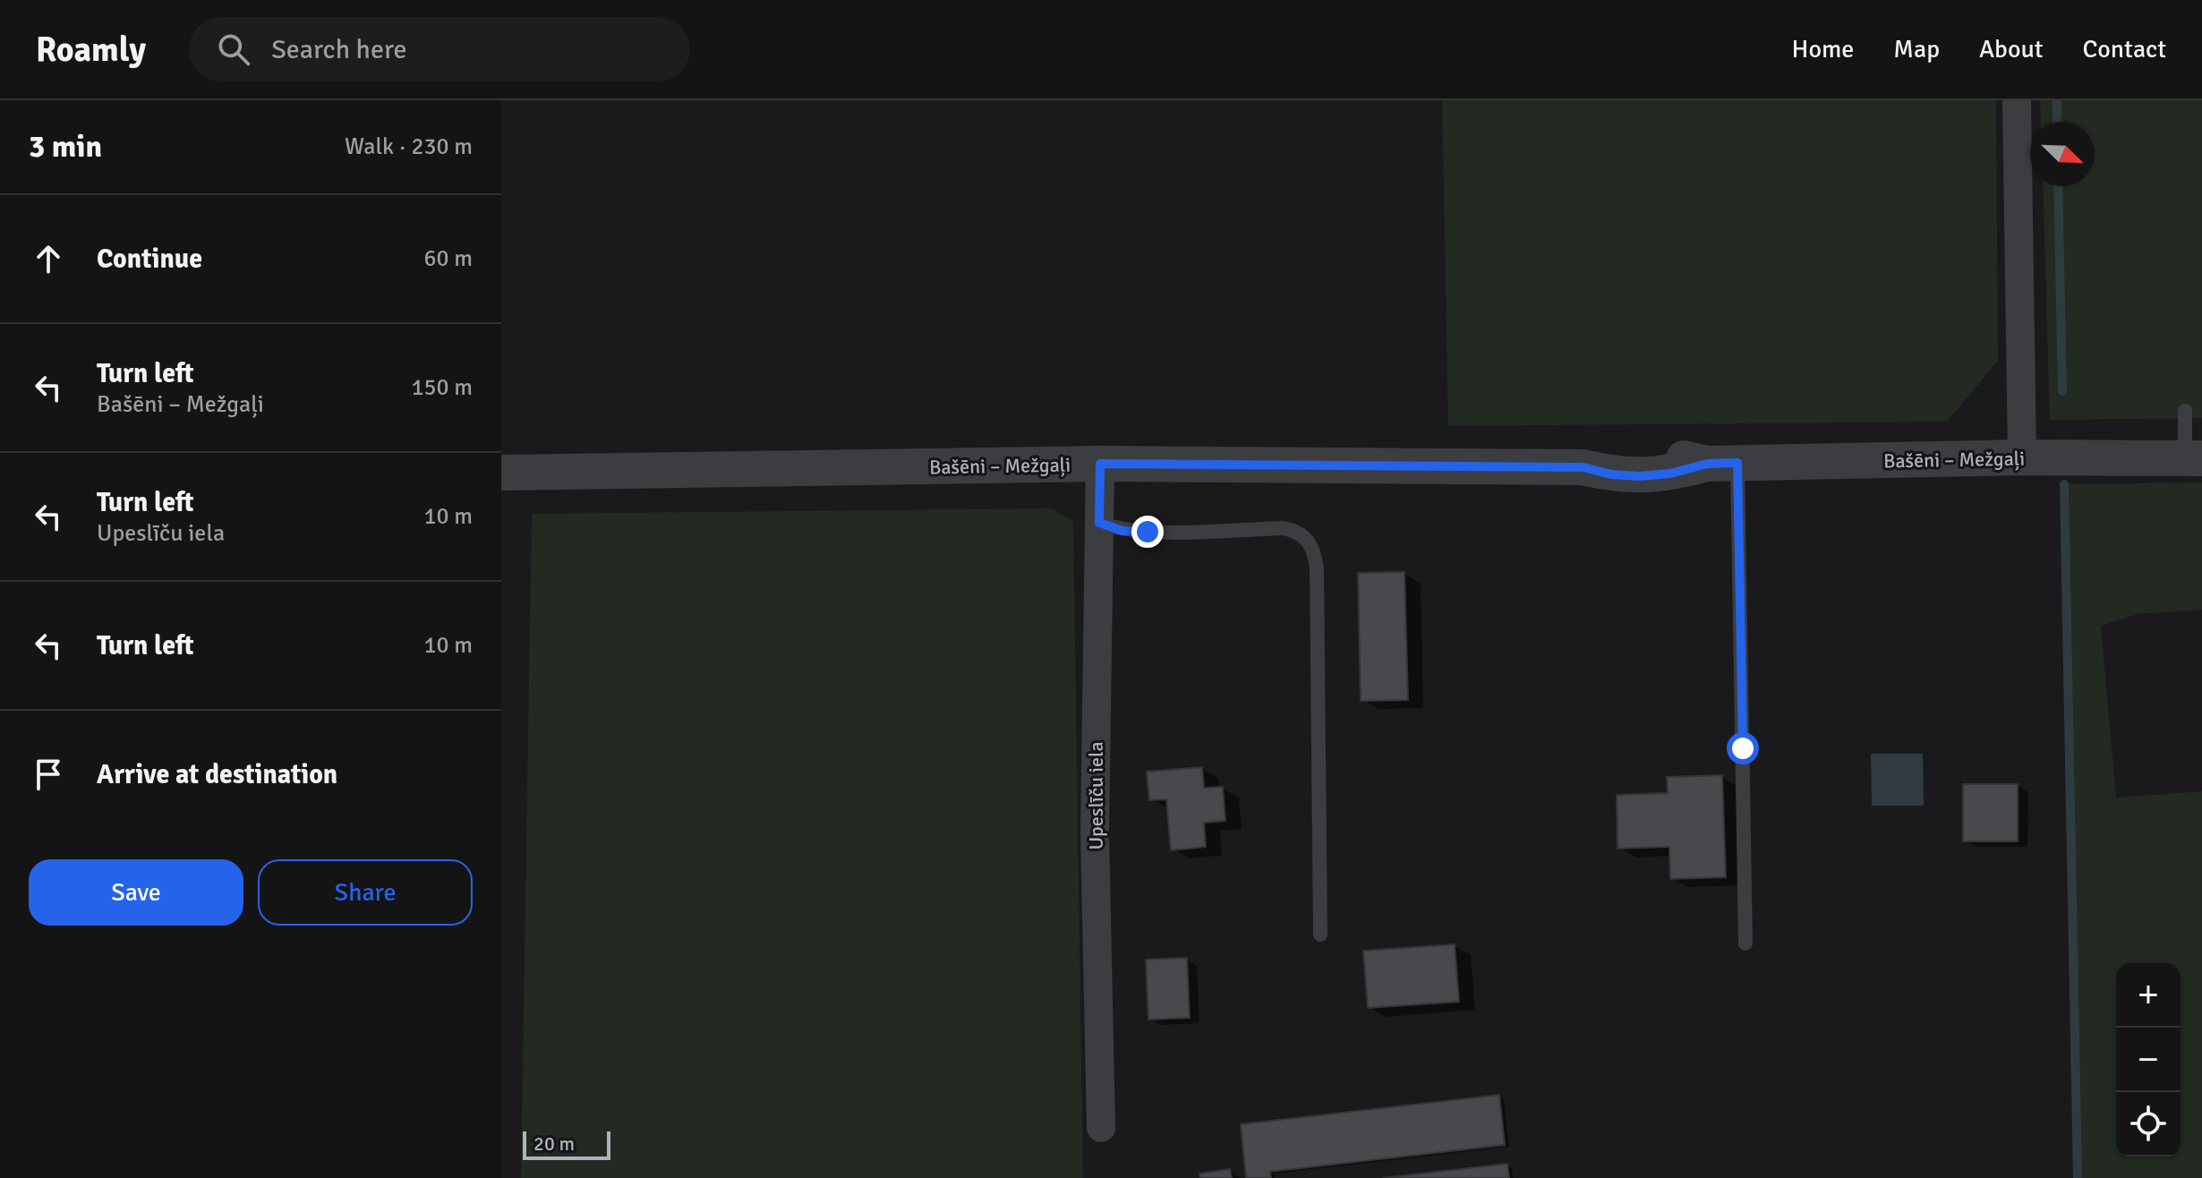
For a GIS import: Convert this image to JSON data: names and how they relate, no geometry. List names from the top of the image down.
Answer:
{
  "streets": {
    "street": ["Bašēni – Mežgaļi", "Upeslīču iela"]
  },
  "crossings": [
    ["Bašēni – Mežgaļi", "Upeslīču iela"]
  ],
  "scale_bar": "20 m",
  "north": "bottom right",
  "page": {
    "header": "Roamly",
    "search": "Search here",
    "nav": [
      "Home",
      "Map",
      "About",
      "Contact"
    ],
    "heading": ["3 min", "Walk · 230 m"],
    "list": [
      ["Continue", "60 m"],
      ["Turn left", "Bašēni – Mežgaļi", "150 m"],
      ["Turn left", "Upeslīču iela", "10 m"],
      ["Turn left", "10 m"],
      "Arrive at destination"
    ],
    "buttons": ["Save", "Share"],
    "map_buttons": ["+", "−"],
    "scale": "20 m"
  }
}
